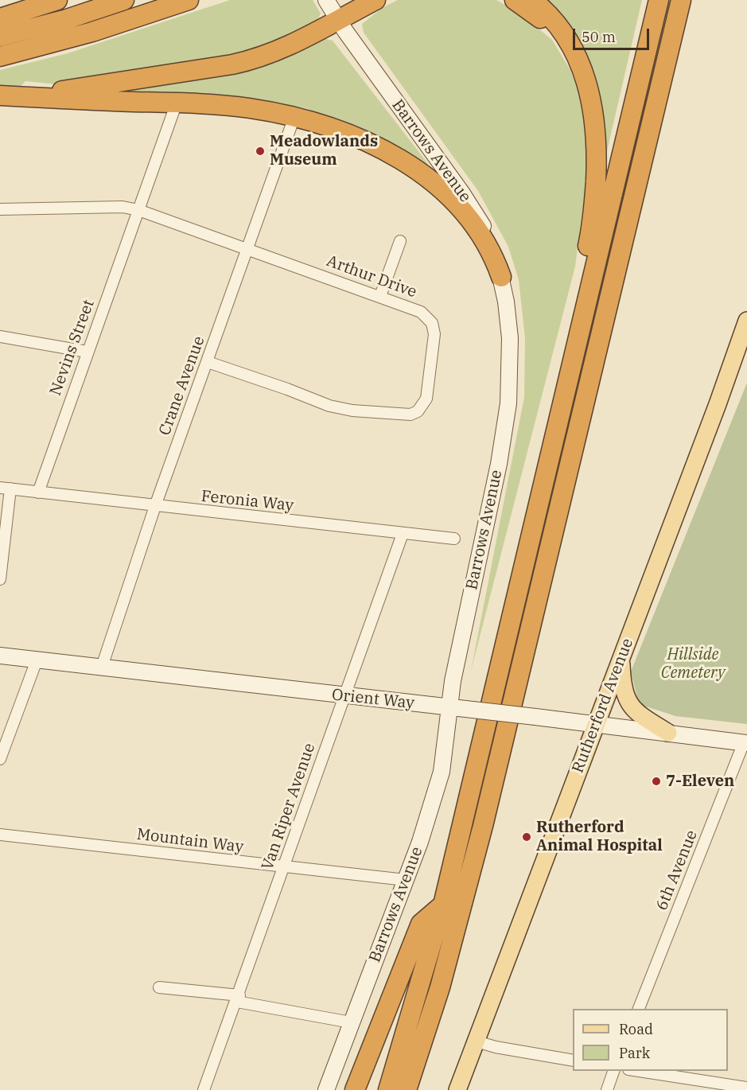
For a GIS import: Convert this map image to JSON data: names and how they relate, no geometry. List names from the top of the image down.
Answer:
{
  "streets": {
    "main road": ["Rutherford Avenue"],
    "street": [
      "Barrows Avenue",
      "Arthur Drive",
      "Nevins Street",
      "Crane Avenue",
      "Feronia Way",
      "Orient Way",
      "Van Riper Avenue",
      "Mountain Way",
      "6th Avenue"
    ]
  },
  "crossings": [
    ["Barrows Avenue", "Orient Way"],
    ["Barrows Avenue", "Mountain Way"],
    ["Arthur Drive", "Nevins Street"],
    ["Arthur Drive", "Crane Avenue"],
    ["Nevins Street", "Feronia Way"],
    ["Crane Avenue", "Feronia Way"],
    ["Crane Avenue", "Orient Way"],
    ["Feronia Way", "Van Riper Avenue"],
    ["Orient Way", "Rutherford Avenue"],
    ["Orient Way", "Van Riper Avenue"],
    ["Orient Way", "6th Avenue"],
    ["Van Riper Avenue", "Mountain Way"]
  ],
  "parks": ["Hillside Cemetery"],
  "places": ["Meadowlands Museum", "7-Eleven", "Rutherford Animal Hospital"],
  "legend": ["Road", "Park"],
  "scale_bar": "50 m"
}
